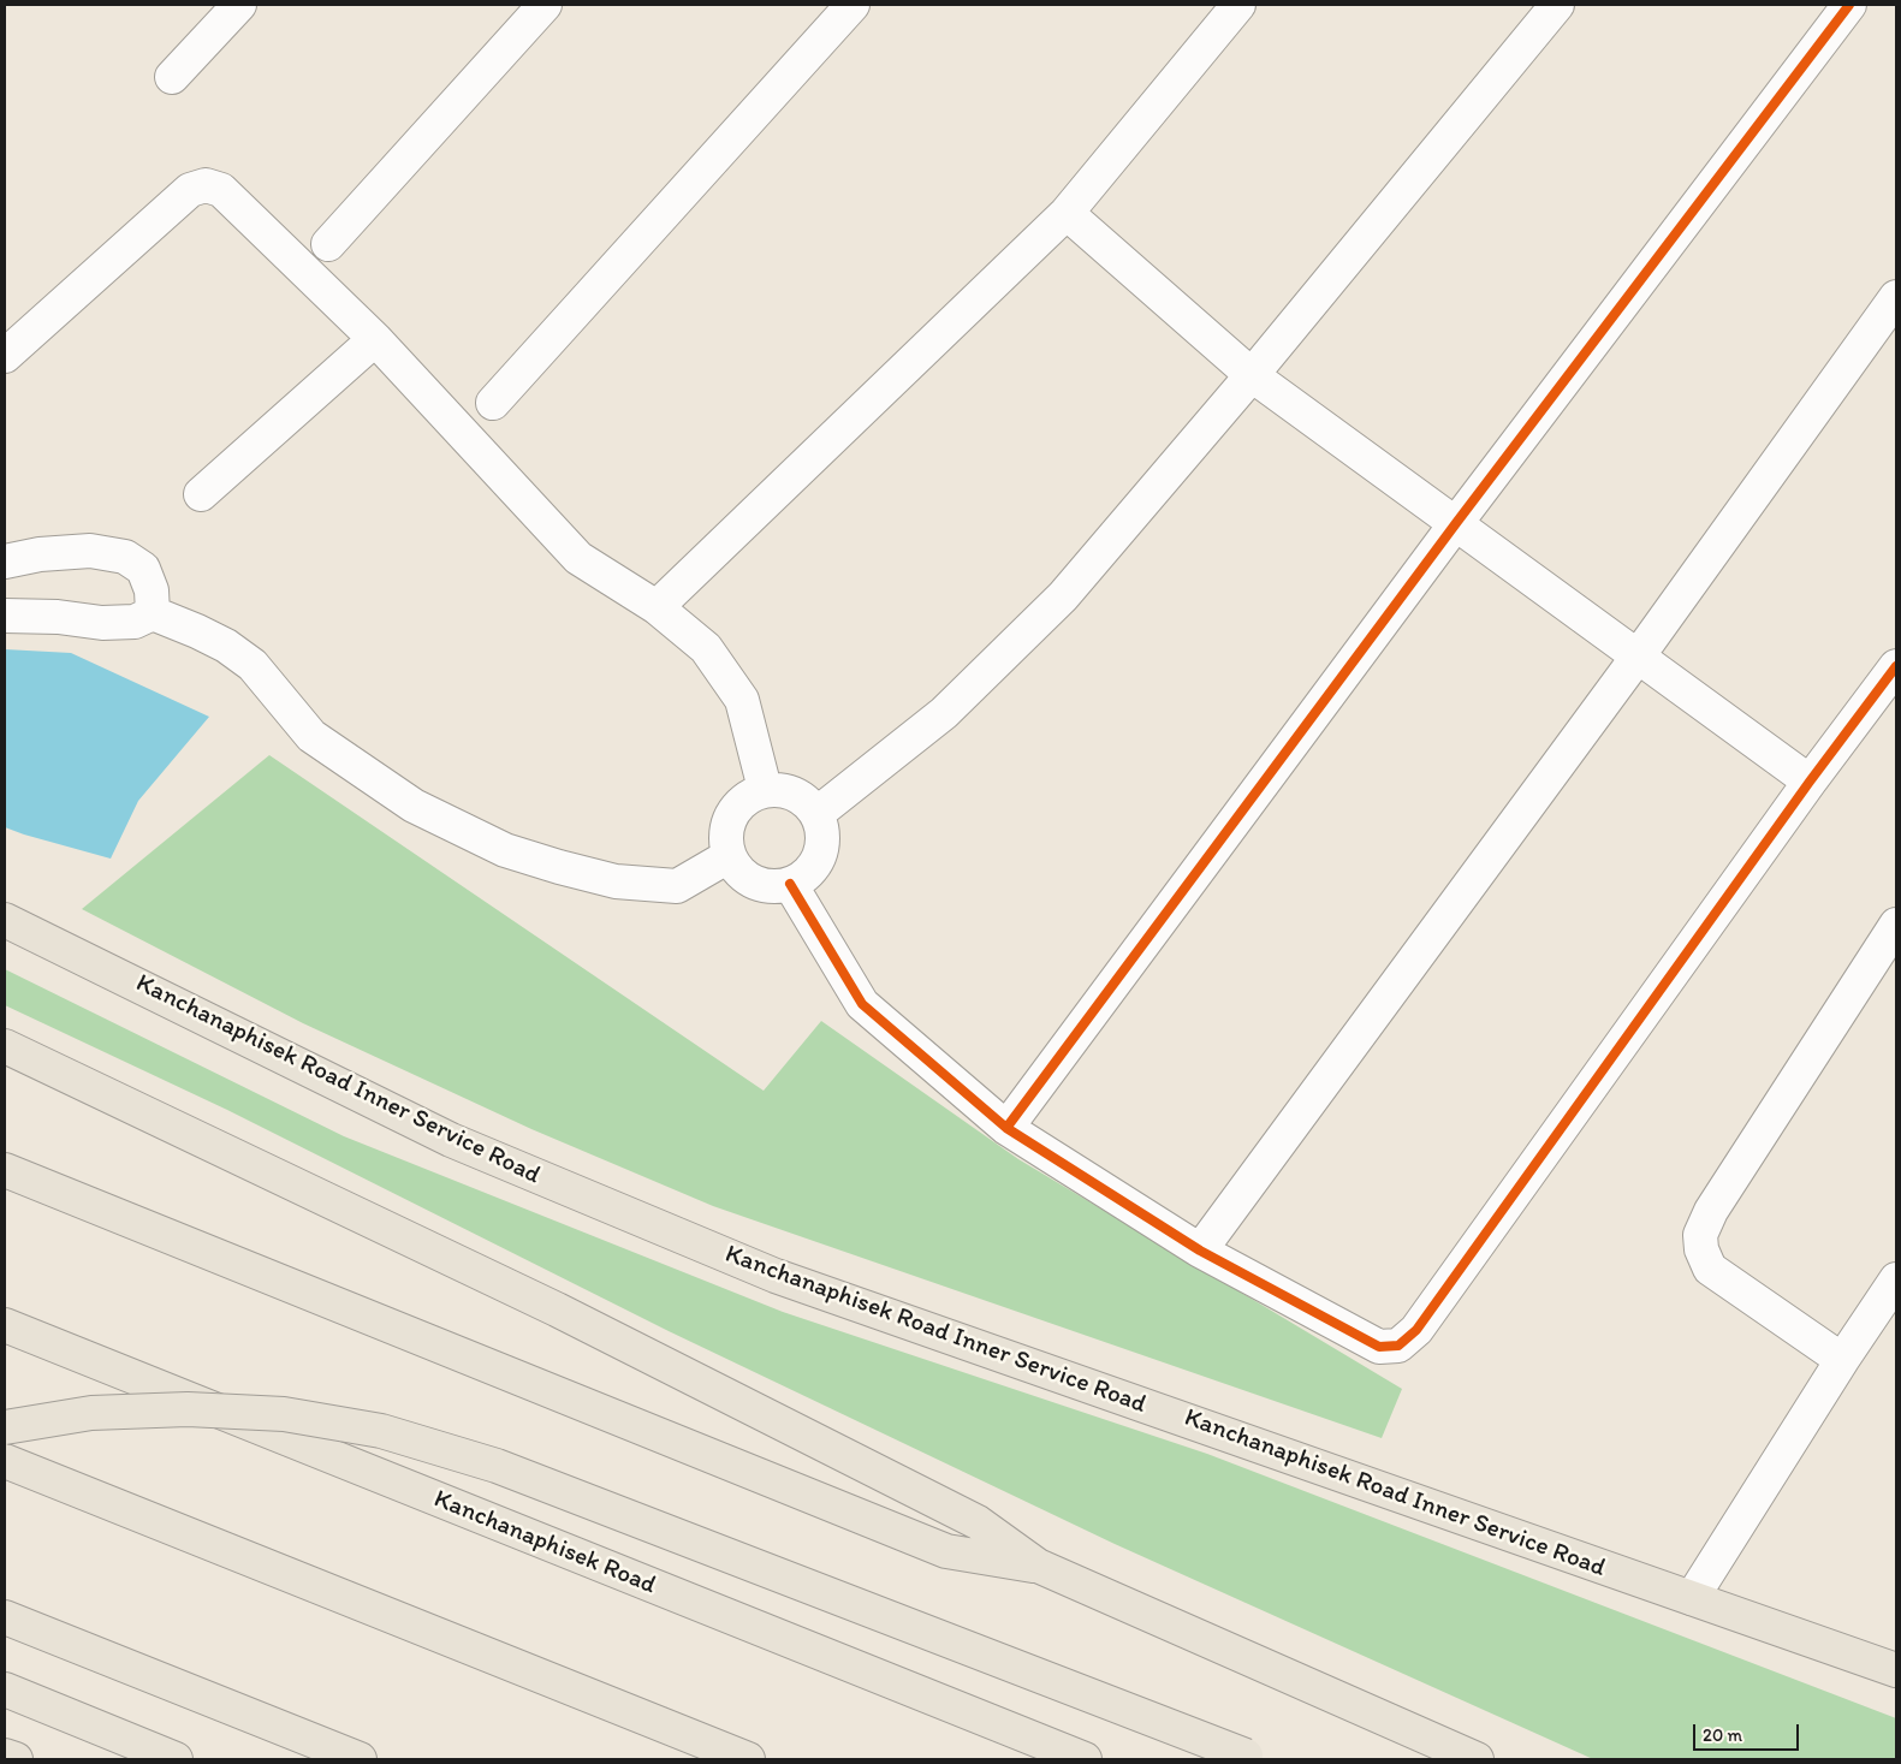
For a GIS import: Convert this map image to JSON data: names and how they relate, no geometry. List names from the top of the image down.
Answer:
{
  "streets": {
    "main road": ["Kanchanaphisek Road Inner Service Road", "Kanchanaphisek Road"]
  },
  "scale_bar": "20 m"
}
